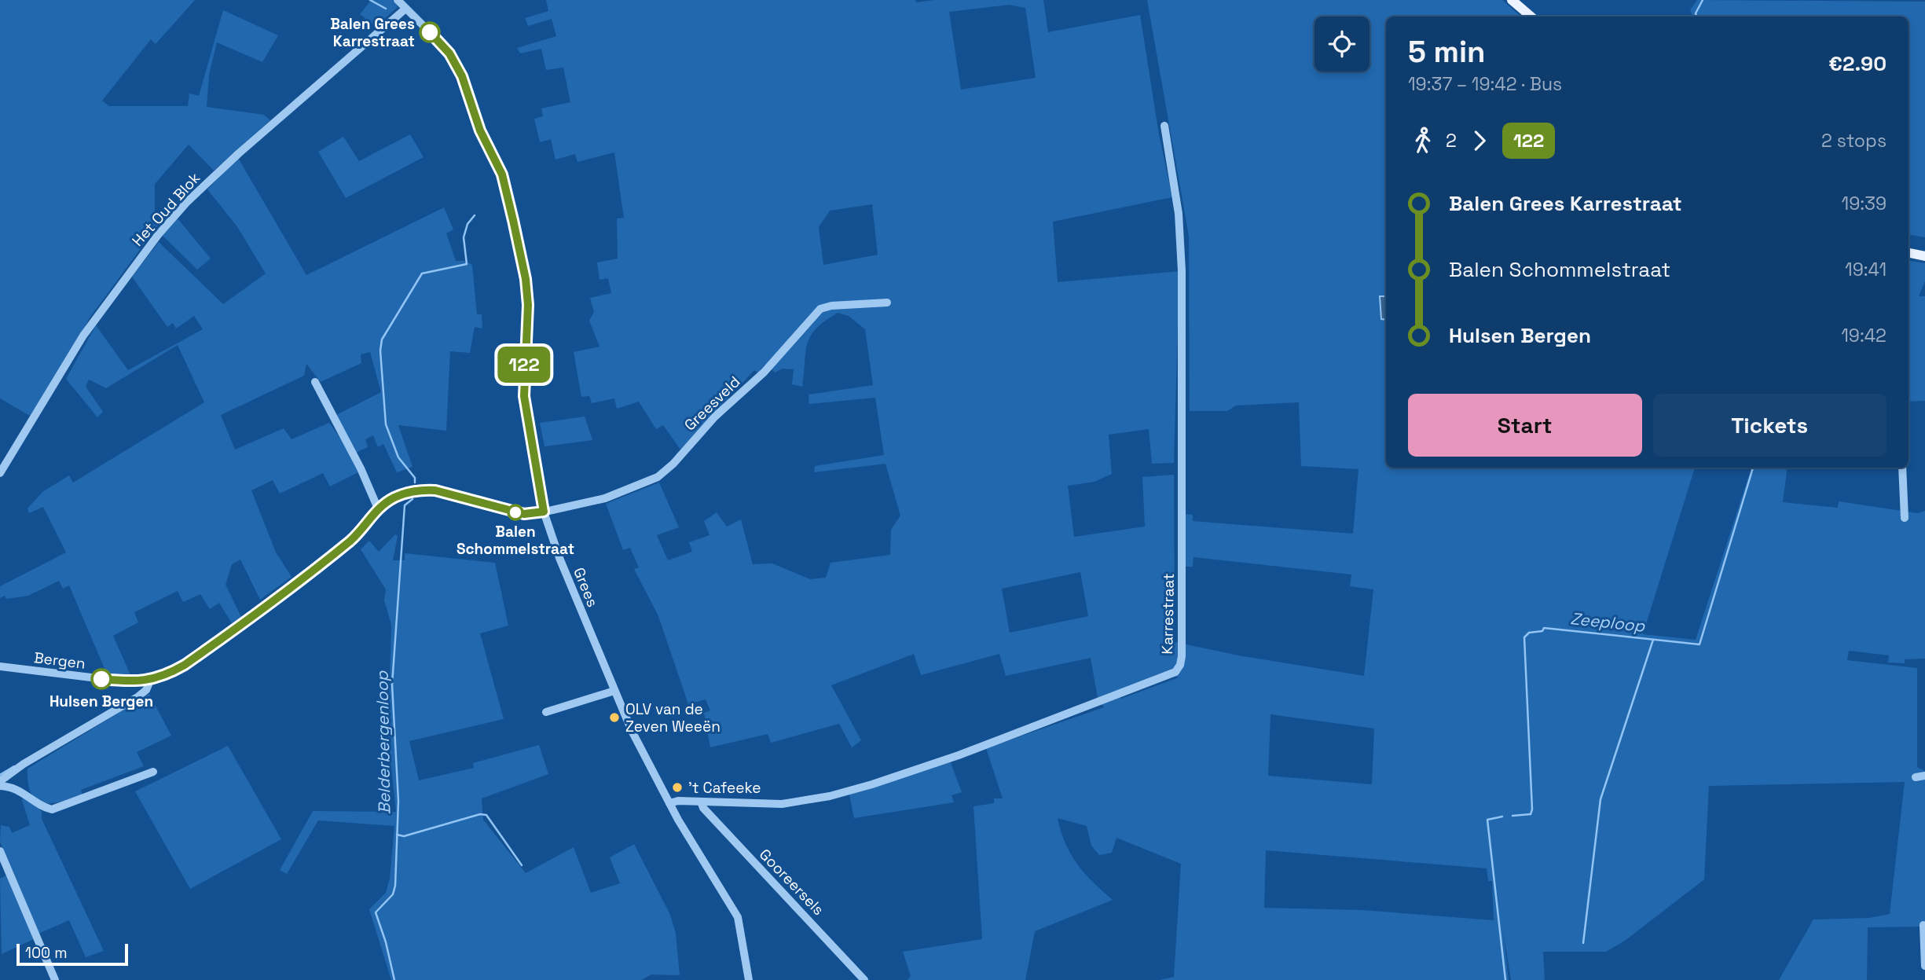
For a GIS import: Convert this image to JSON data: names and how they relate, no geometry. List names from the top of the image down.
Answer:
{
  "streets": {
    "street": [
      "Het Oud Blok",
      "Greesveld",
      "Grees",
      "Karrestraat",
      "Bergen",
      "Gooreersels"
    ]
  },
  "crossings": [
    ["Het Oud Blok", "Grees"],
    ["Greesveld", "Grees"],
    ["Grees", "Karrestraat"],
    ["Karrestraat", "Gooreersels"]
  ],
  "water": ["Zeeploop", "Belderbergenloop"],
  "places": [
    "Balen Grees Karrestraat",
    "Balen Schommelstraat",
    "Hulsen Bergen",
    "OLV van de Zeven Weeën",
    "'t Cafeeke"
  ],
  "lines": ["bus line 122"],
  "scale_bar": "100 m",
  "page": {
    "on_map": "122",
    "heading": ["5 min", "19:37 – 19:42 · Bus", "€2.90"],
    "legs": ["2", "122", "2 stops"],
    "list": [
      {
        "name": "Balen Grees Karrestraat",
        "value": "19:39"
      },
      {
        "name": "Balen Schommelstraat",
        "value": "19:41"
      },
      {
        "name": "Hulsen Bergen",
        "value": "19:42"
      }
    ],
    "buttons": ["Start", "Tickets"],
    "scale": "100 m"
  }
}
